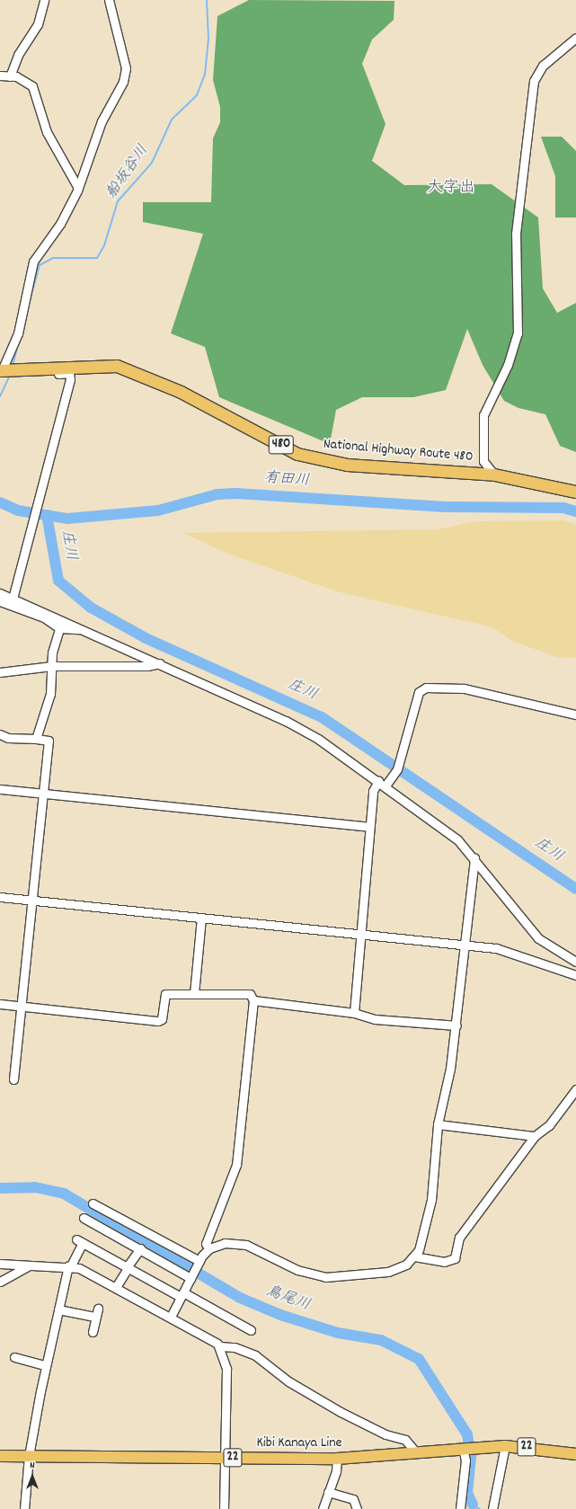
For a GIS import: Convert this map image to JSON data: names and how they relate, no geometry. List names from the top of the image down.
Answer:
{
  "streets": {
    "highway": ["480", "National Highway Route 480"],
    "main road": ["Kibi Kanaya Line", "22"]
  },
  "districts": ["大字出"],
  "water": [
    "船坂谷川",
    "有田川",
    "庄川",
    "鳥尾川"
  ],
  "north": "top"
}
